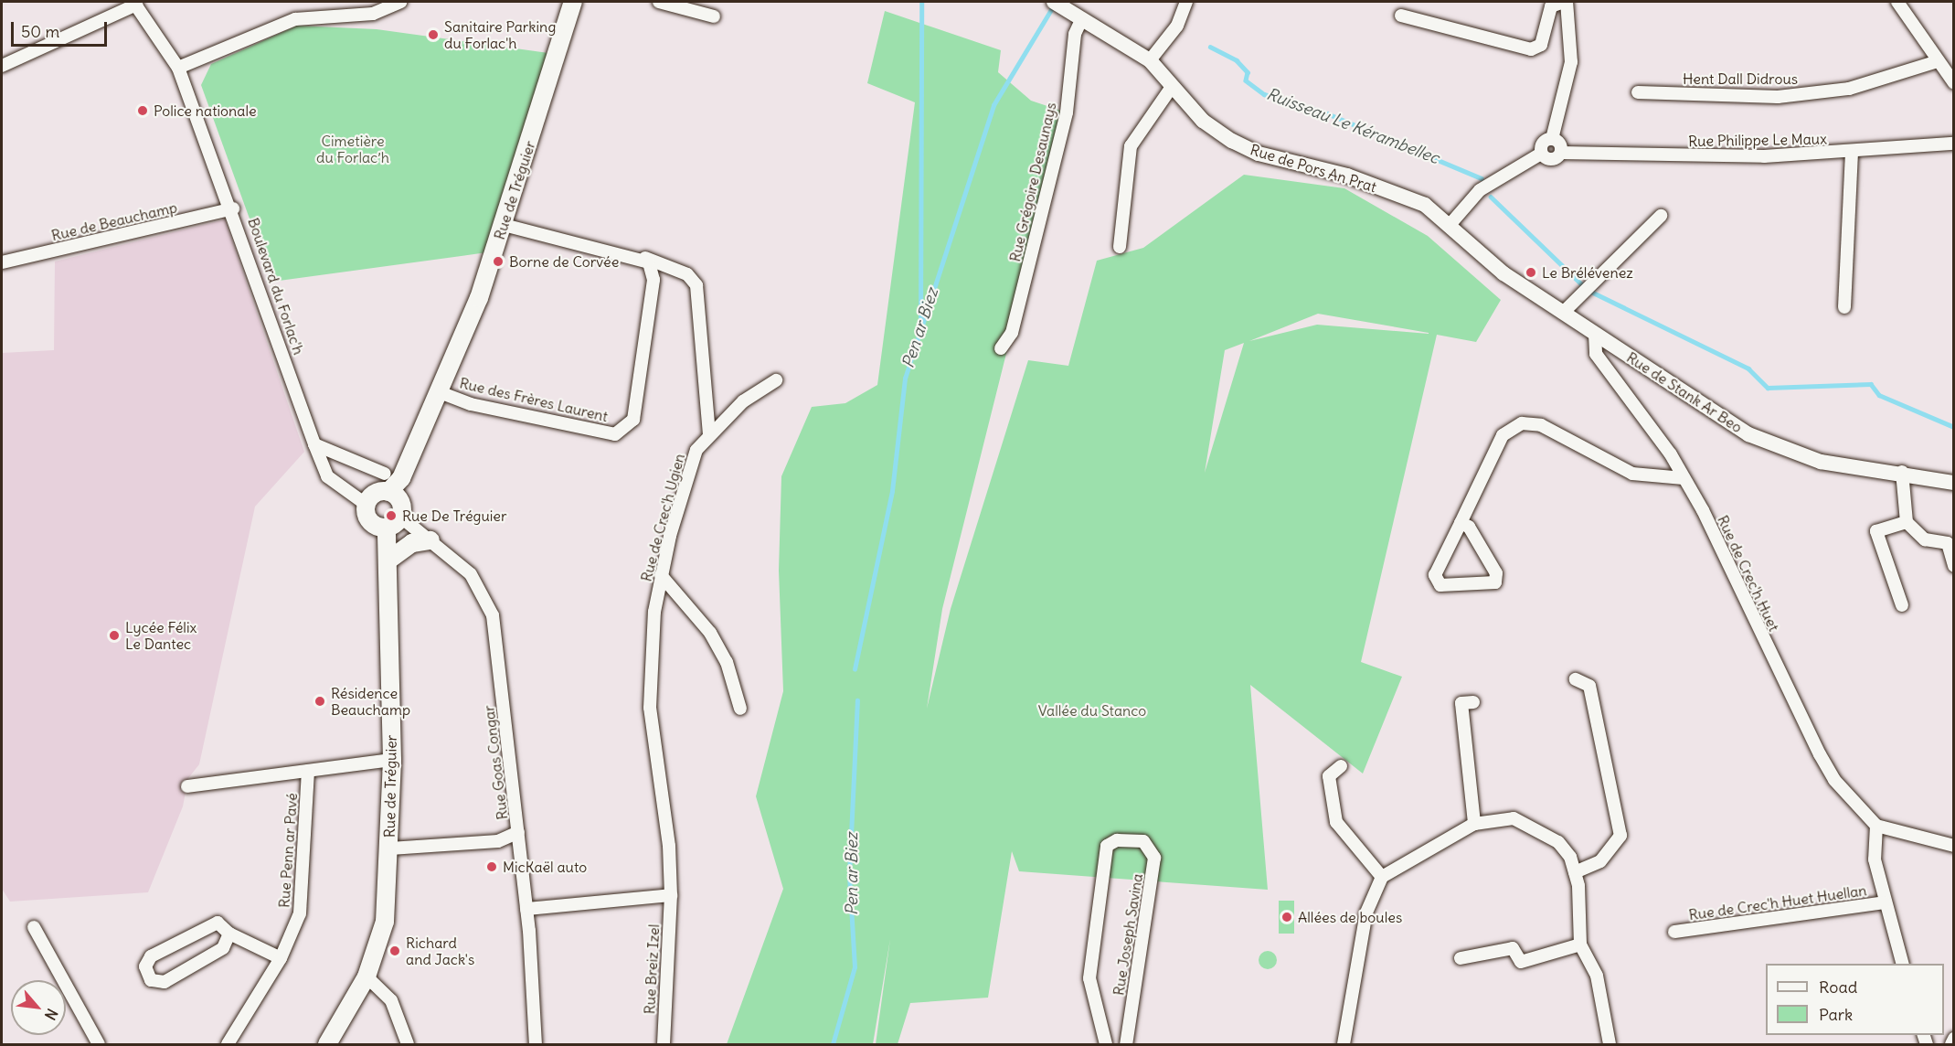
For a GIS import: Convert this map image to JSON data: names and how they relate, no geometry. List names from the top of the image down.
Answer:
{
  "streets": {
    "main road": ["Rue de Tréguier"],
    "street": [
      "Hent Dall Didrous",
      "Rue Philippe Le Maux",
      "Rue de Pors An Prat",
      "Rue Grégoire Desaunays",
      "Rue de Beauchamp",
      "Boulevard du Forlac'h",
      "Rue de Stank Ar Beo",
      "Rue des Frères Laurent",
      "Rue de Crec'h Ugien",
      "Rue de Crec'h Huet",
      "Rue Goas Congar",
      "Rue Penn ar Pavé",
      "Rue de Crec'h Huet Huellan",
      "Rue Joseph Savina",
      "Rue Breiz Izel"
    ]
  },
  "crossings": [
    ["Rue de Pors An Prat", "Rue Grégoire Desaunays"],
    ["Rue de Pors An Prat", "Rue de Stank Ar Beo"],
    ["Rue de Tréguier", "Rue des Frères Laurent"],
    ["Rue de Tréguier", "Rue Goas Congar"],
    ["Rue de Tréguier", "Rue Penn ar Pavé"],
    ["Rue de Beauchamp", "Boulevard du Forlac'h"],
    ["Rue de Stank Ar Beo", "Rue de Crec'h Huet"],
    ["Rue de Crec'h Ugien", "Rue Breiz Izel"]
  ],
  "water": ["Ruisseau Le Kérambellec", "Pen ar Biez"],
  "parks": ["Cimetière du Forlac’h", "Vallée du Stanco"],
  "places": [
    "Sanitaire Parking du Forlac'h",
    "Police nationale",
    "Borne de Corvée",
    "Le Brélévenez",
    "Rue De Tréguier",
    "Lycée Félix Le Dantec",
    "Résidence Beauchamp",
    "MicKaël auto",
    "Allées de boules",
    "Richard and Jack's"
  ],
  "legend": ["Road", "Park"],
  "scale_bar": "50 m",
  "north": "bottom right"
}
